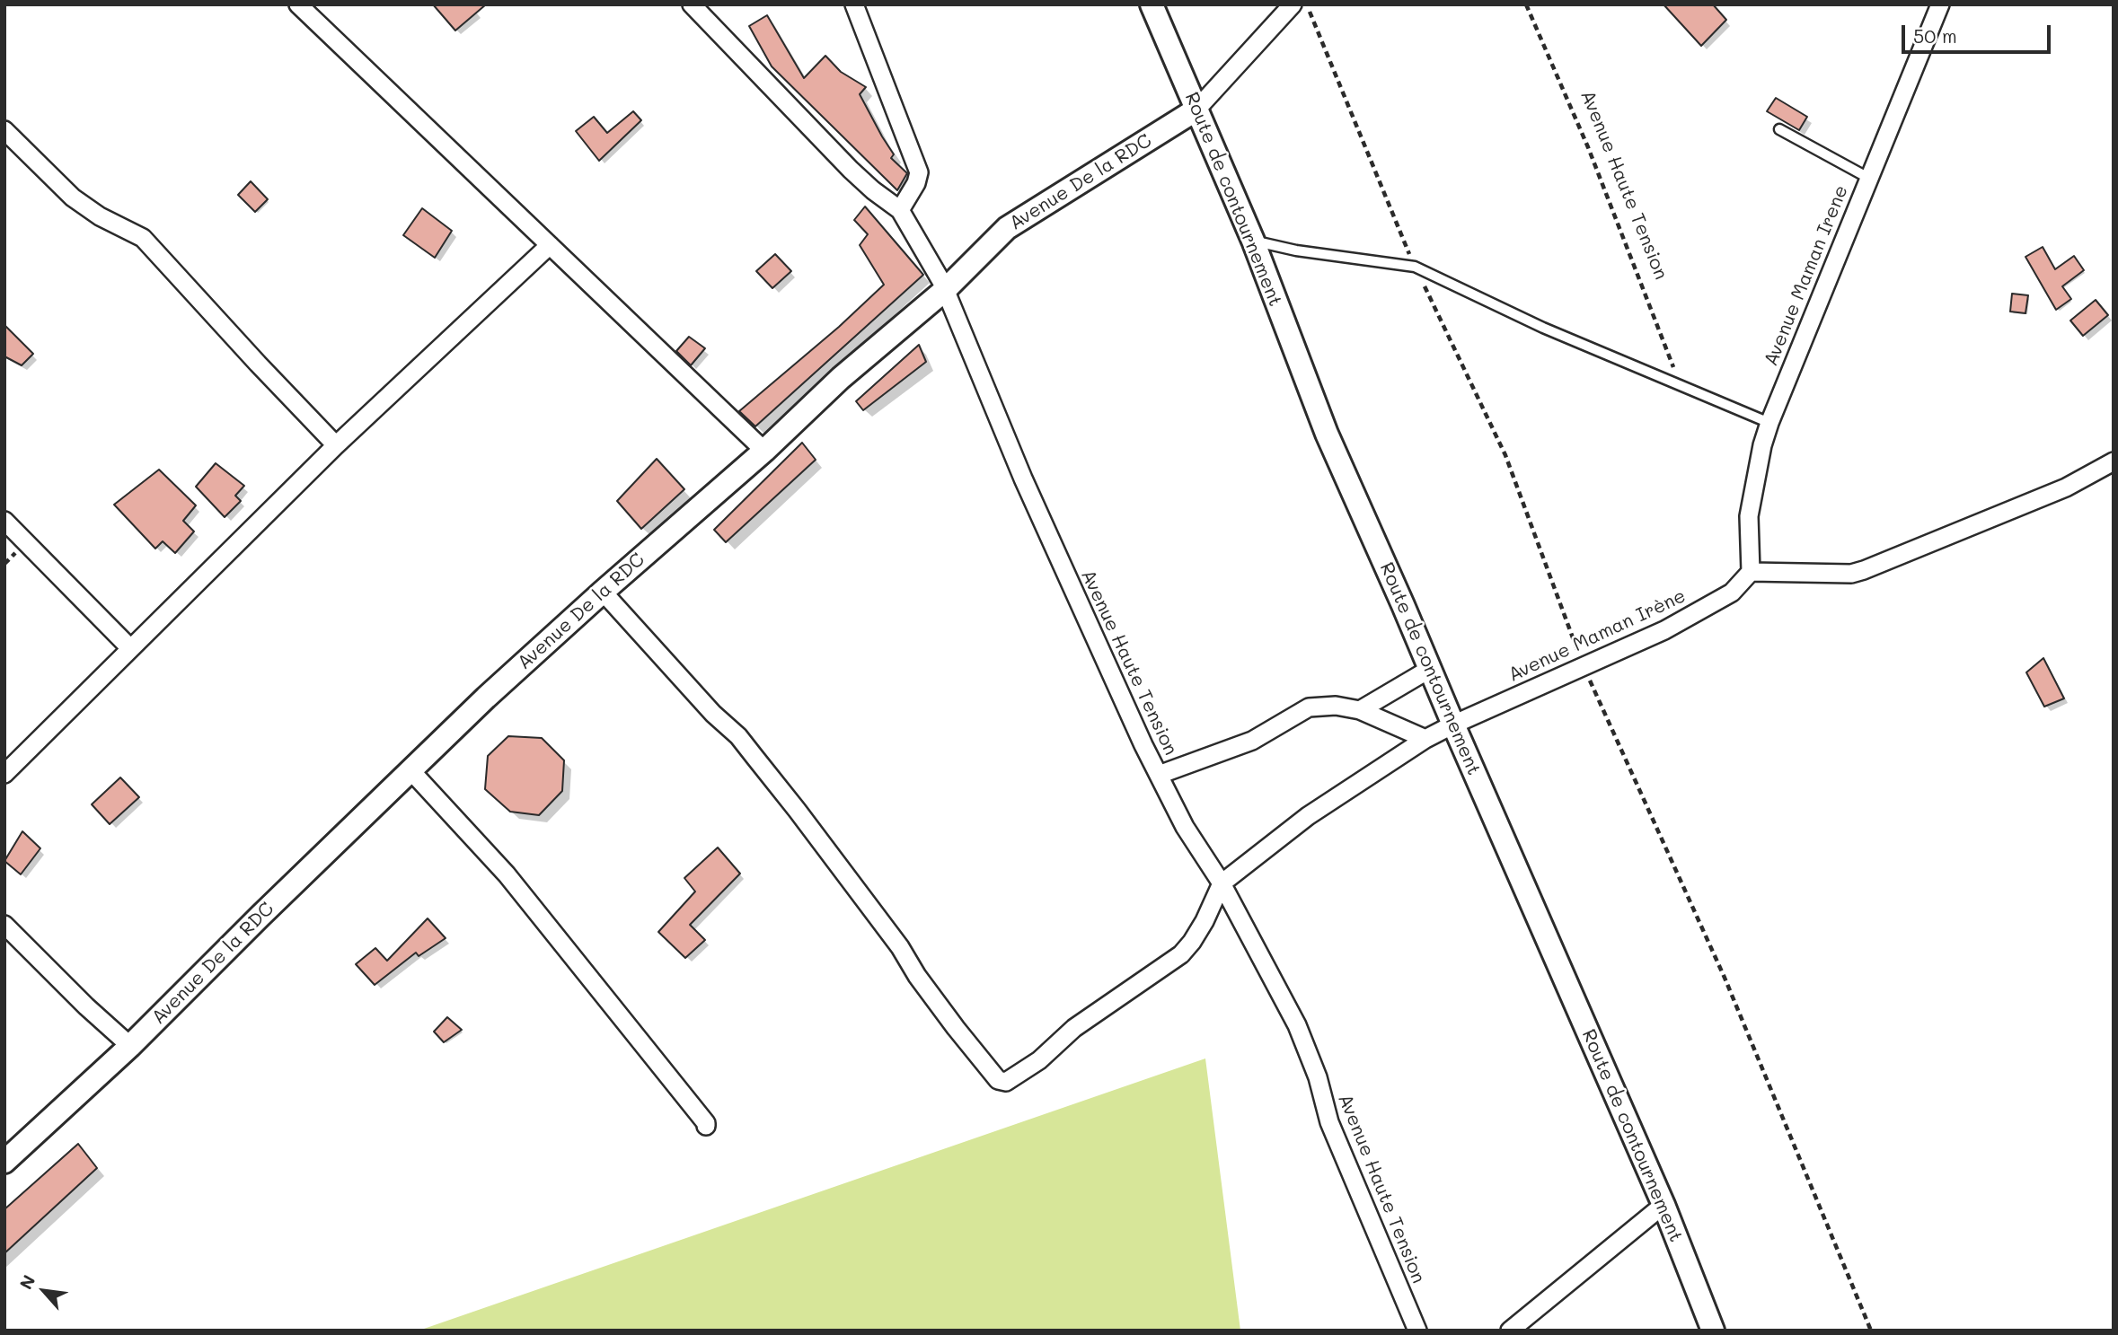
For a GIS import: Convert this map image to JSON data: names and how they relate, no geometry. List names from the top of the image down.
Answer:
{
  "streets": {
    "street": [
      "Avenue De la RDC",
      "Avenue Haute Tension",
      "Route de contournement",
      "Avenue Maman Irene",
      "Avenue Maman Irène"
    ]
  },
  "crossings": [
    ["Avenue De la RDC", "Avenue Haute Tension"],
    ["Avenue De la RDC", "Route de contournement"],
    ["Avenue Haute Tension", "Avenue Maman Irène"],
    ["Route de contournement", "Avenue Maman Irène"],
    ["Avenue Maman Irene", "Avenue Maman Irène"]
  ],
  "scale_bar": "50 m",
  "north": "top left"
}
